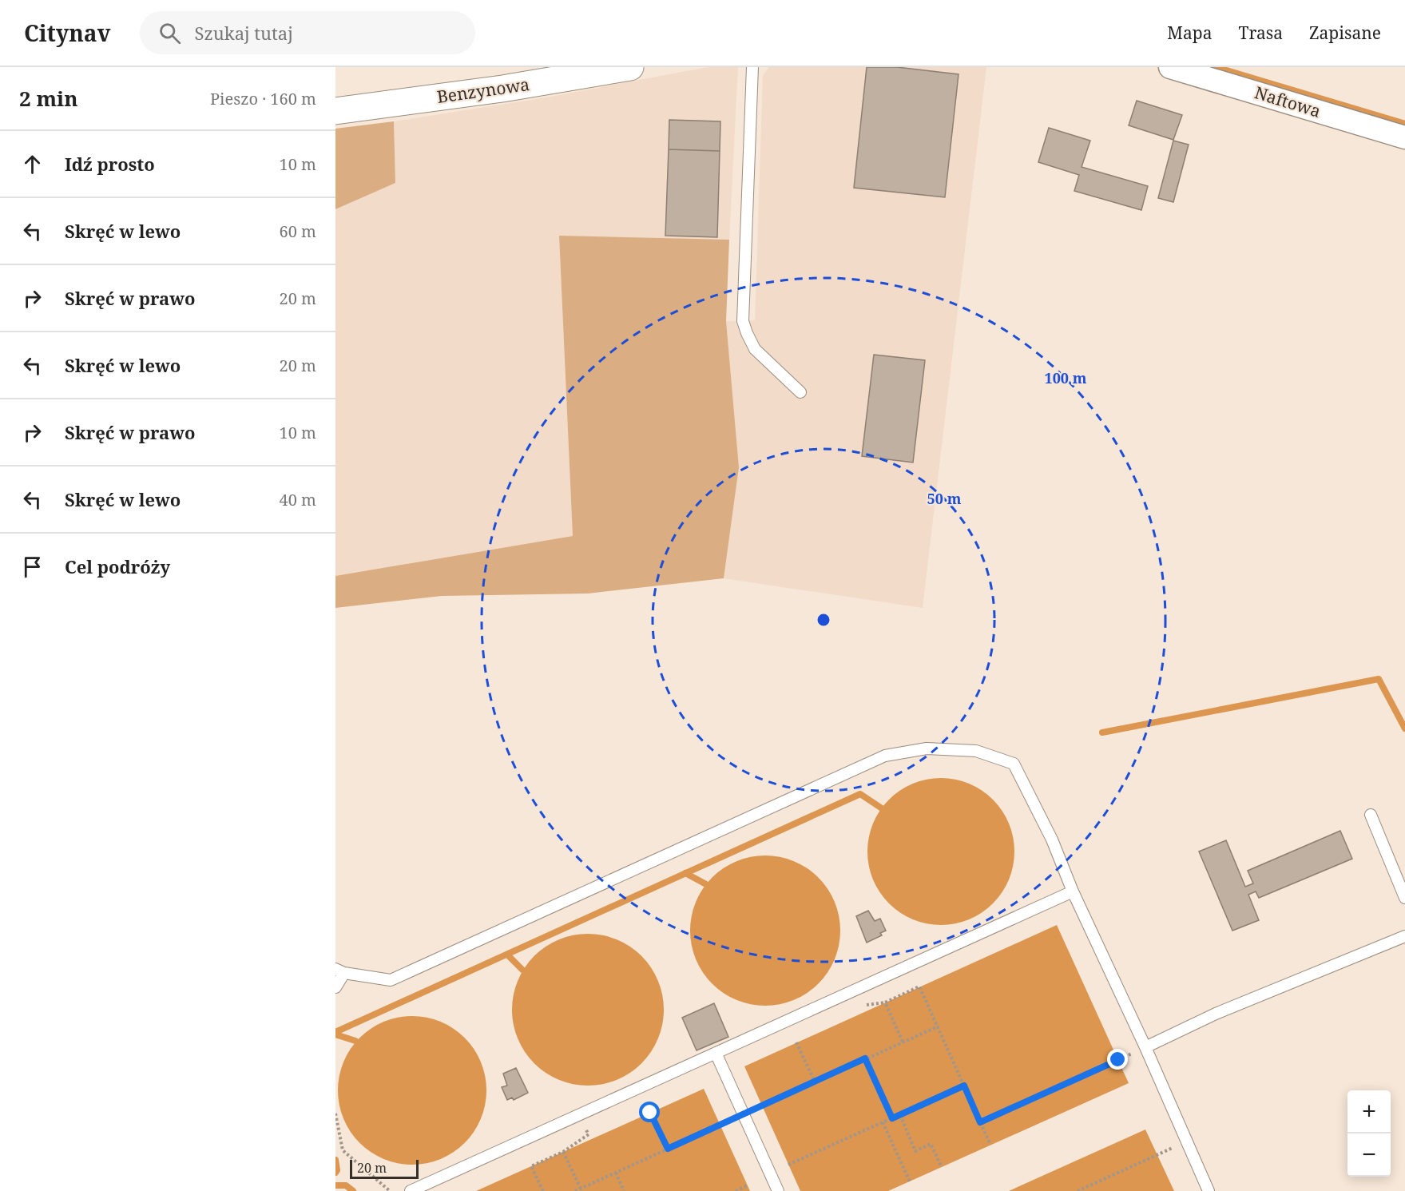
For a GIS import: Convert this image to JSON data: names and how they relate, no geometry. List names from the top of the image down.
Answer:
{
  "streets": {
    "street": ["Benzynowa", "Naftowa"]
  },
  "scale_bar": "20 m",
  "page": {
    "header": "Citynav",
    "search": "Szukaj tutaj",
    "nav": ["Mapa", "Trasa", "Zapisane"],
    "heading": ["2 min", "Pieszo · 160 m"],
    "list": [
      ["Idź prosto", "10 m"],
      ["Skręć w lewo", "60 m"],
      ["Skręć w prawo", "20 m"],
      ["Skręć w lewo", "20 m"],
      ["Skręć w prawo", "10 m"],
      ["Skręć w lewo", "40 m"],
      "Cel podróży"
    ],
    "map_buttons": ["+", "−"],
    "scale": "20 m"
  },
  "rings": ["100 m", "50 m"]
}
